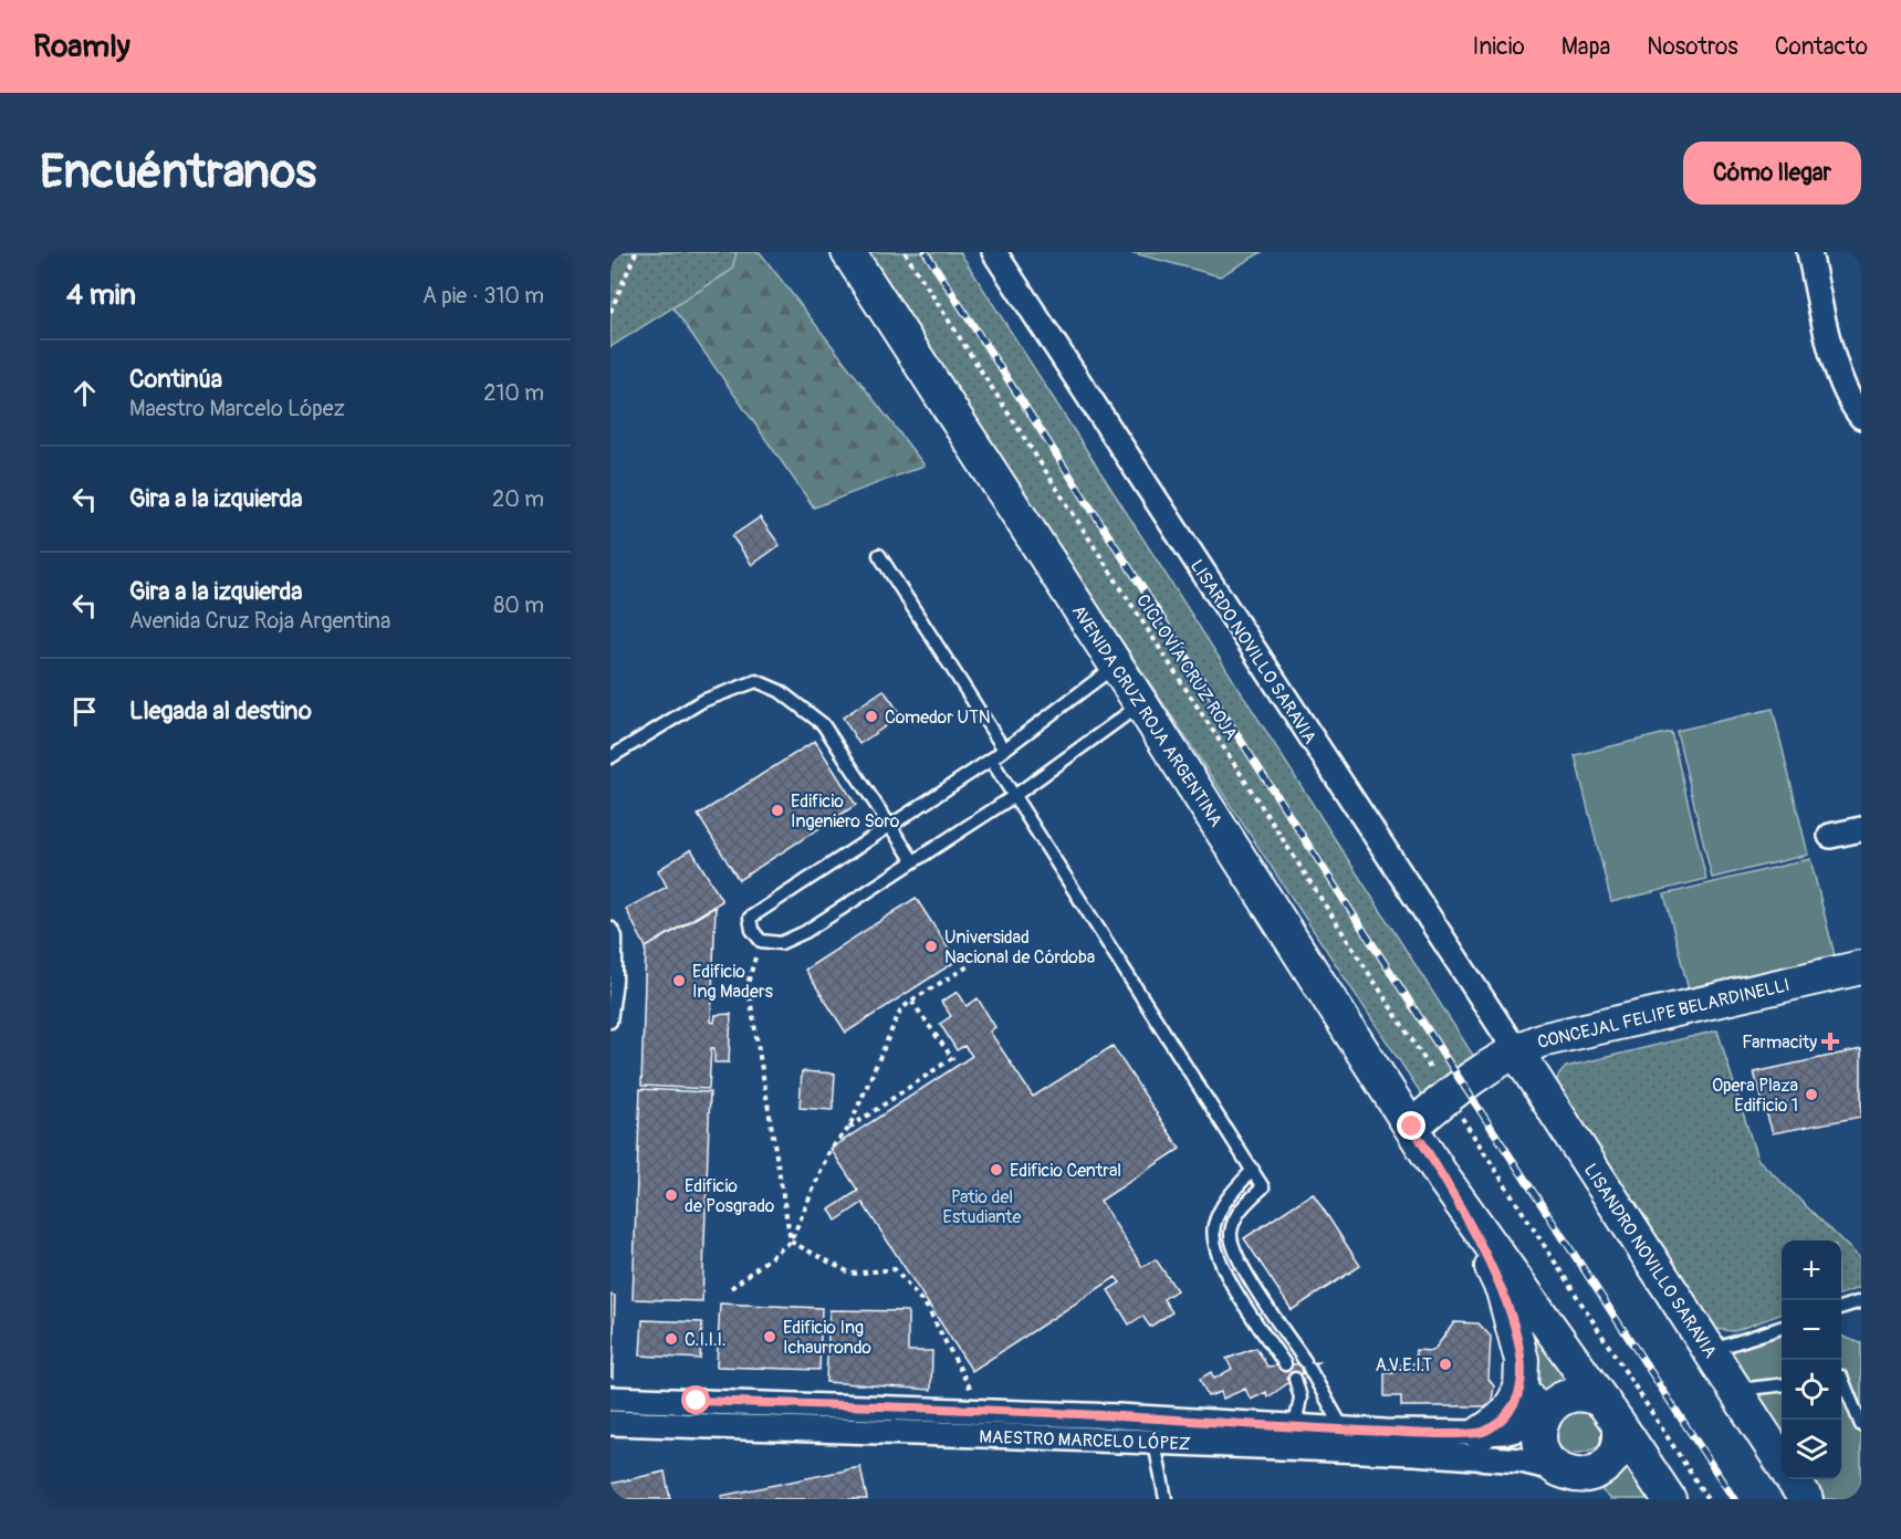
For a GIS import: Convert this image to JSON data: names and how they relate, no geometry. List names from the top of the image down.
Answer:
{
  "streets": {
    "main road": ["AVENIDA CRUZ ROJA ARGENTINA", "CONCEJAL FELIPE BELARDINELLI", "LISANDRO NOVILLO SARAVIA"],
    "street": ["LISARDO NOVILLO SARAVIA", "MAESTRO MARCELO LÓPEZ"],
    "path": ["CICLOVÍA CRUZ ROJA"]
  },
  "crossings": [
    ["LISARDO NOVILLO SARAVIA", "CONCEJAL FELIPE BELARDINELLI"],
    ["LISARDO NOVILLO SARAVIA", "LISANDRO NOVILLO SARAVIA"],
    ["CICLOVÍA CRUZ ROJA", "CONCEJAL FELIPE BELARDINELLI"],
    ["AVENIDA CRUZ ROJA ARGENTINA", "CONCEJAL FELIPE BELARDINELLI"],
    ["AVENIDA CRUZ ROJA ARGENTINA", "MAESTRO MARCELO LÓPEZ"],
    ["CONCEJAL FELIPE BELARDINELLI", "LISANDRO NOVILLO SARAVIA"]
  ],
  "parks": ["Patio del Estudiante"],
  "places": {
    "other": [
      "Comedor UTN",
      "Edificio Ingeniero Soro",
      "Universidad Nacional de Córdoba",
      "Edificio Ing Maders",
      "Opera Plaza Edificio 1",
      "Edificio Central",
      "Edificio de Posgrado",
      "Edificio Ing Ichaurrondo",
      "C.I.I.I.",
      "A.V.E.I.T"
    ],
    "health": ["Farmacity"]
  },
  "page": {
    "header": "Roamly",
    "nav": [
      "Inicio",
      "Mapa",
      "Nosotros",
      "Contacto"
    ],
    "buttons": "Cómo llegar",
    "title": "Encuéntranos",
    "heading": ["4 min", "A pie · 310 m"],
    "list": [
      ["Continúa", "Maestro Marcelo López", "210 m"],
      ["Gira a la izquierda", "20 m"],
      ["Gira a la izquierda", "Avenida Cruz Roja Argentina", "80 m"],
      "Llegada al destino"
    ],
    "map_buttons": ["+", "−"]
  }
}
